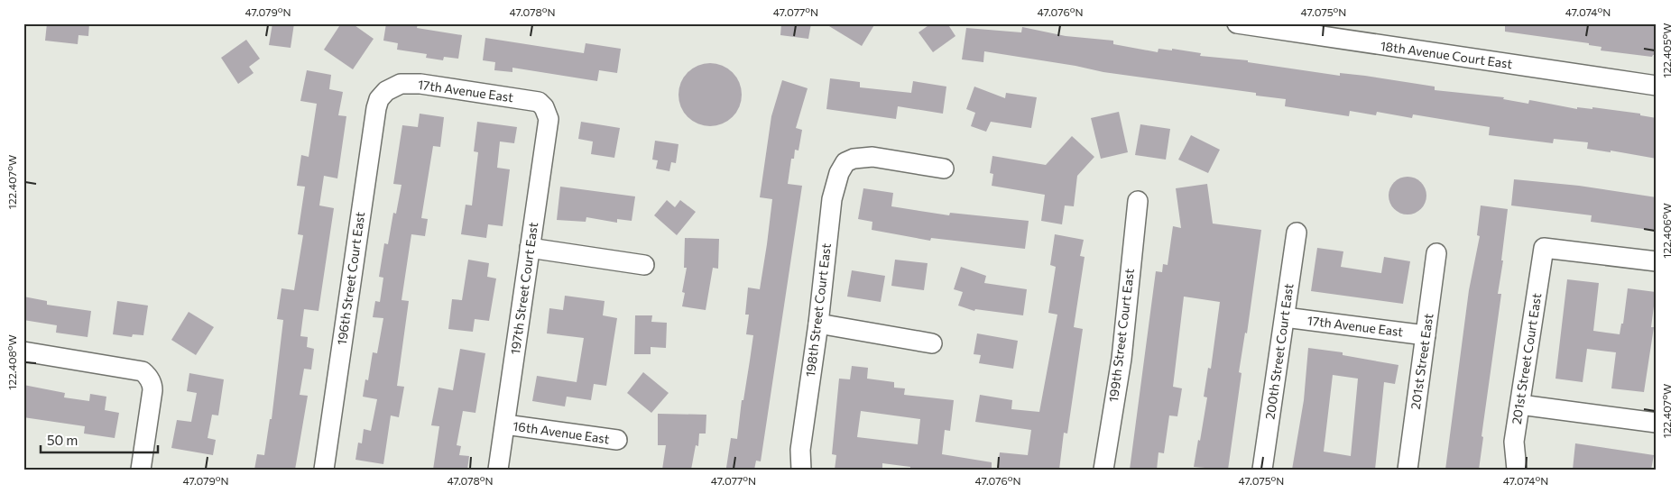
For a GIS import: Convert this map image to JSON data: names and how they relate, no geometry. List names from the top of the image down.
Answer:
{
  "streets": {
    "street": [
      "18th Avenue Court East",
      "17th Avenue East",
      "196th Street Court East",
      "197th Street Court East",
      "198th Street Court East",
      "199th Street Court East",
      "200th Street Court East",
      "201st Street Court East",
      "201st Street East",
      "16th Avenue East"
    ]
  },
  "crossings": [
    ["17th Avenue East", "196th Street Court East"],
    ["17th Avenue East", "197th Street Court East"],
    ["17th Avenue East", "200th Street Court East"],
    ["17th Avenue East", "201st Street East"],
    ["197th Street Court East", "16th Avenue East"]
  ],
  "scale_bar": "50 m",
  "coordinates": [
    "47.079°N",
    "47.078°N",
    "47.077°N",
    "47.076°N",
    "47.075°N",
    "47.074°N",
    "122.405°W",
    "122.407°W",
    "122.406°W",
    "122.408°W"
  ]
}
